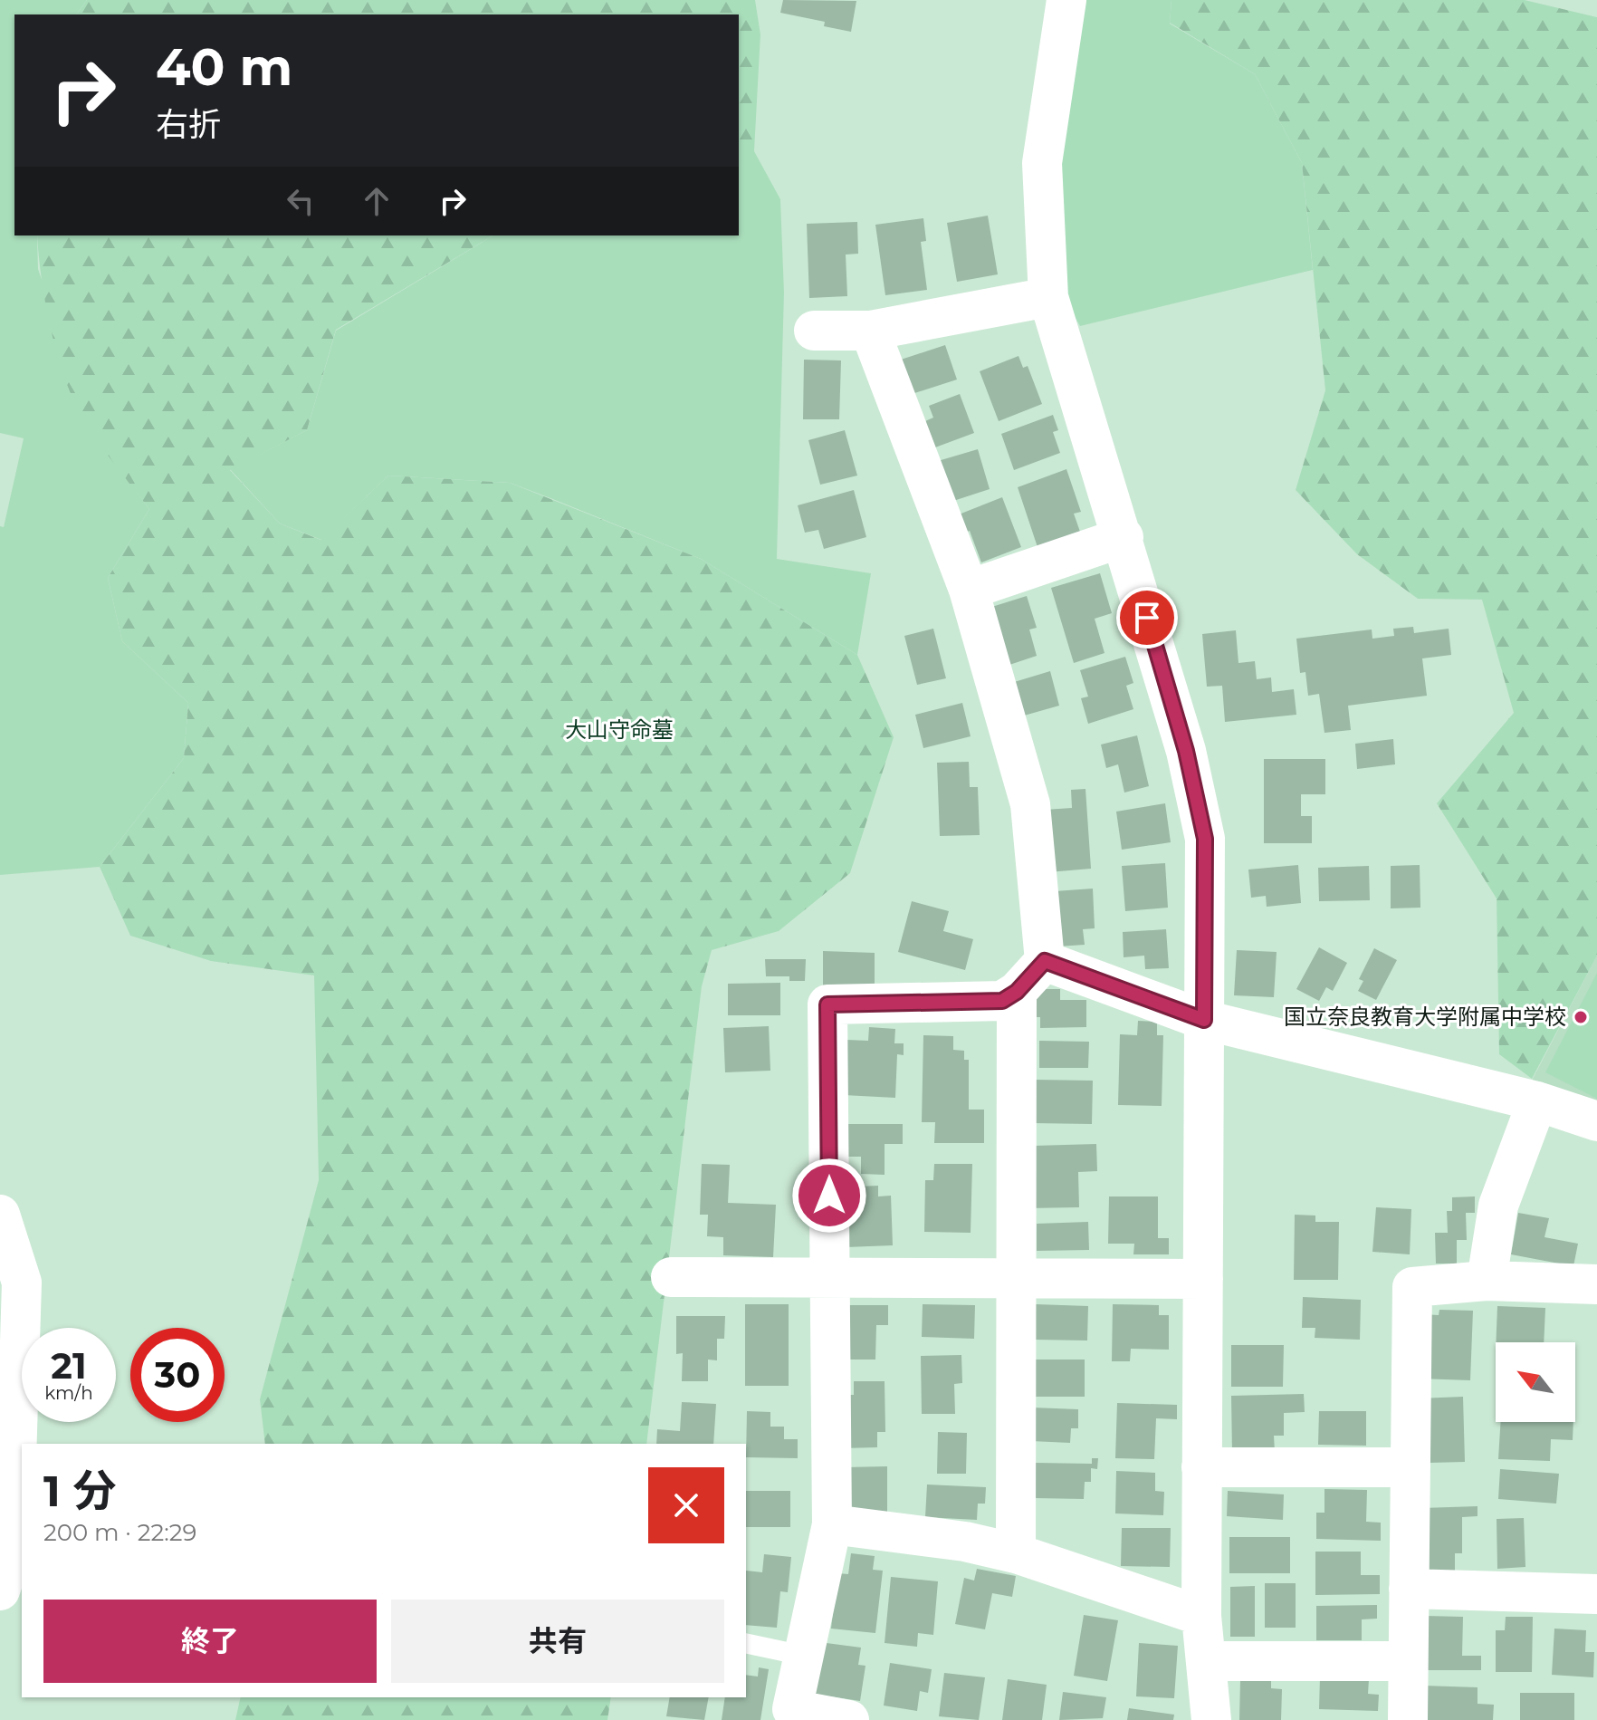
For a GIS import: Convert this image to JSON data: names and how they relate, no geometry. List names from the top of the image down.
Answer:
{
  "parks": ["大山守命墓"],
  "places": ["国立奈良教育大学附属中学校"],
  "north": "top left",
  "page": {
    "turn": ["40 m", "右折"],
    "speed": "21 km/h",
    "limit": "30",
    "heading": ["1 分", "200 m · 22:29"],
    "buttons": ["終了", "共有"]
  }
}
